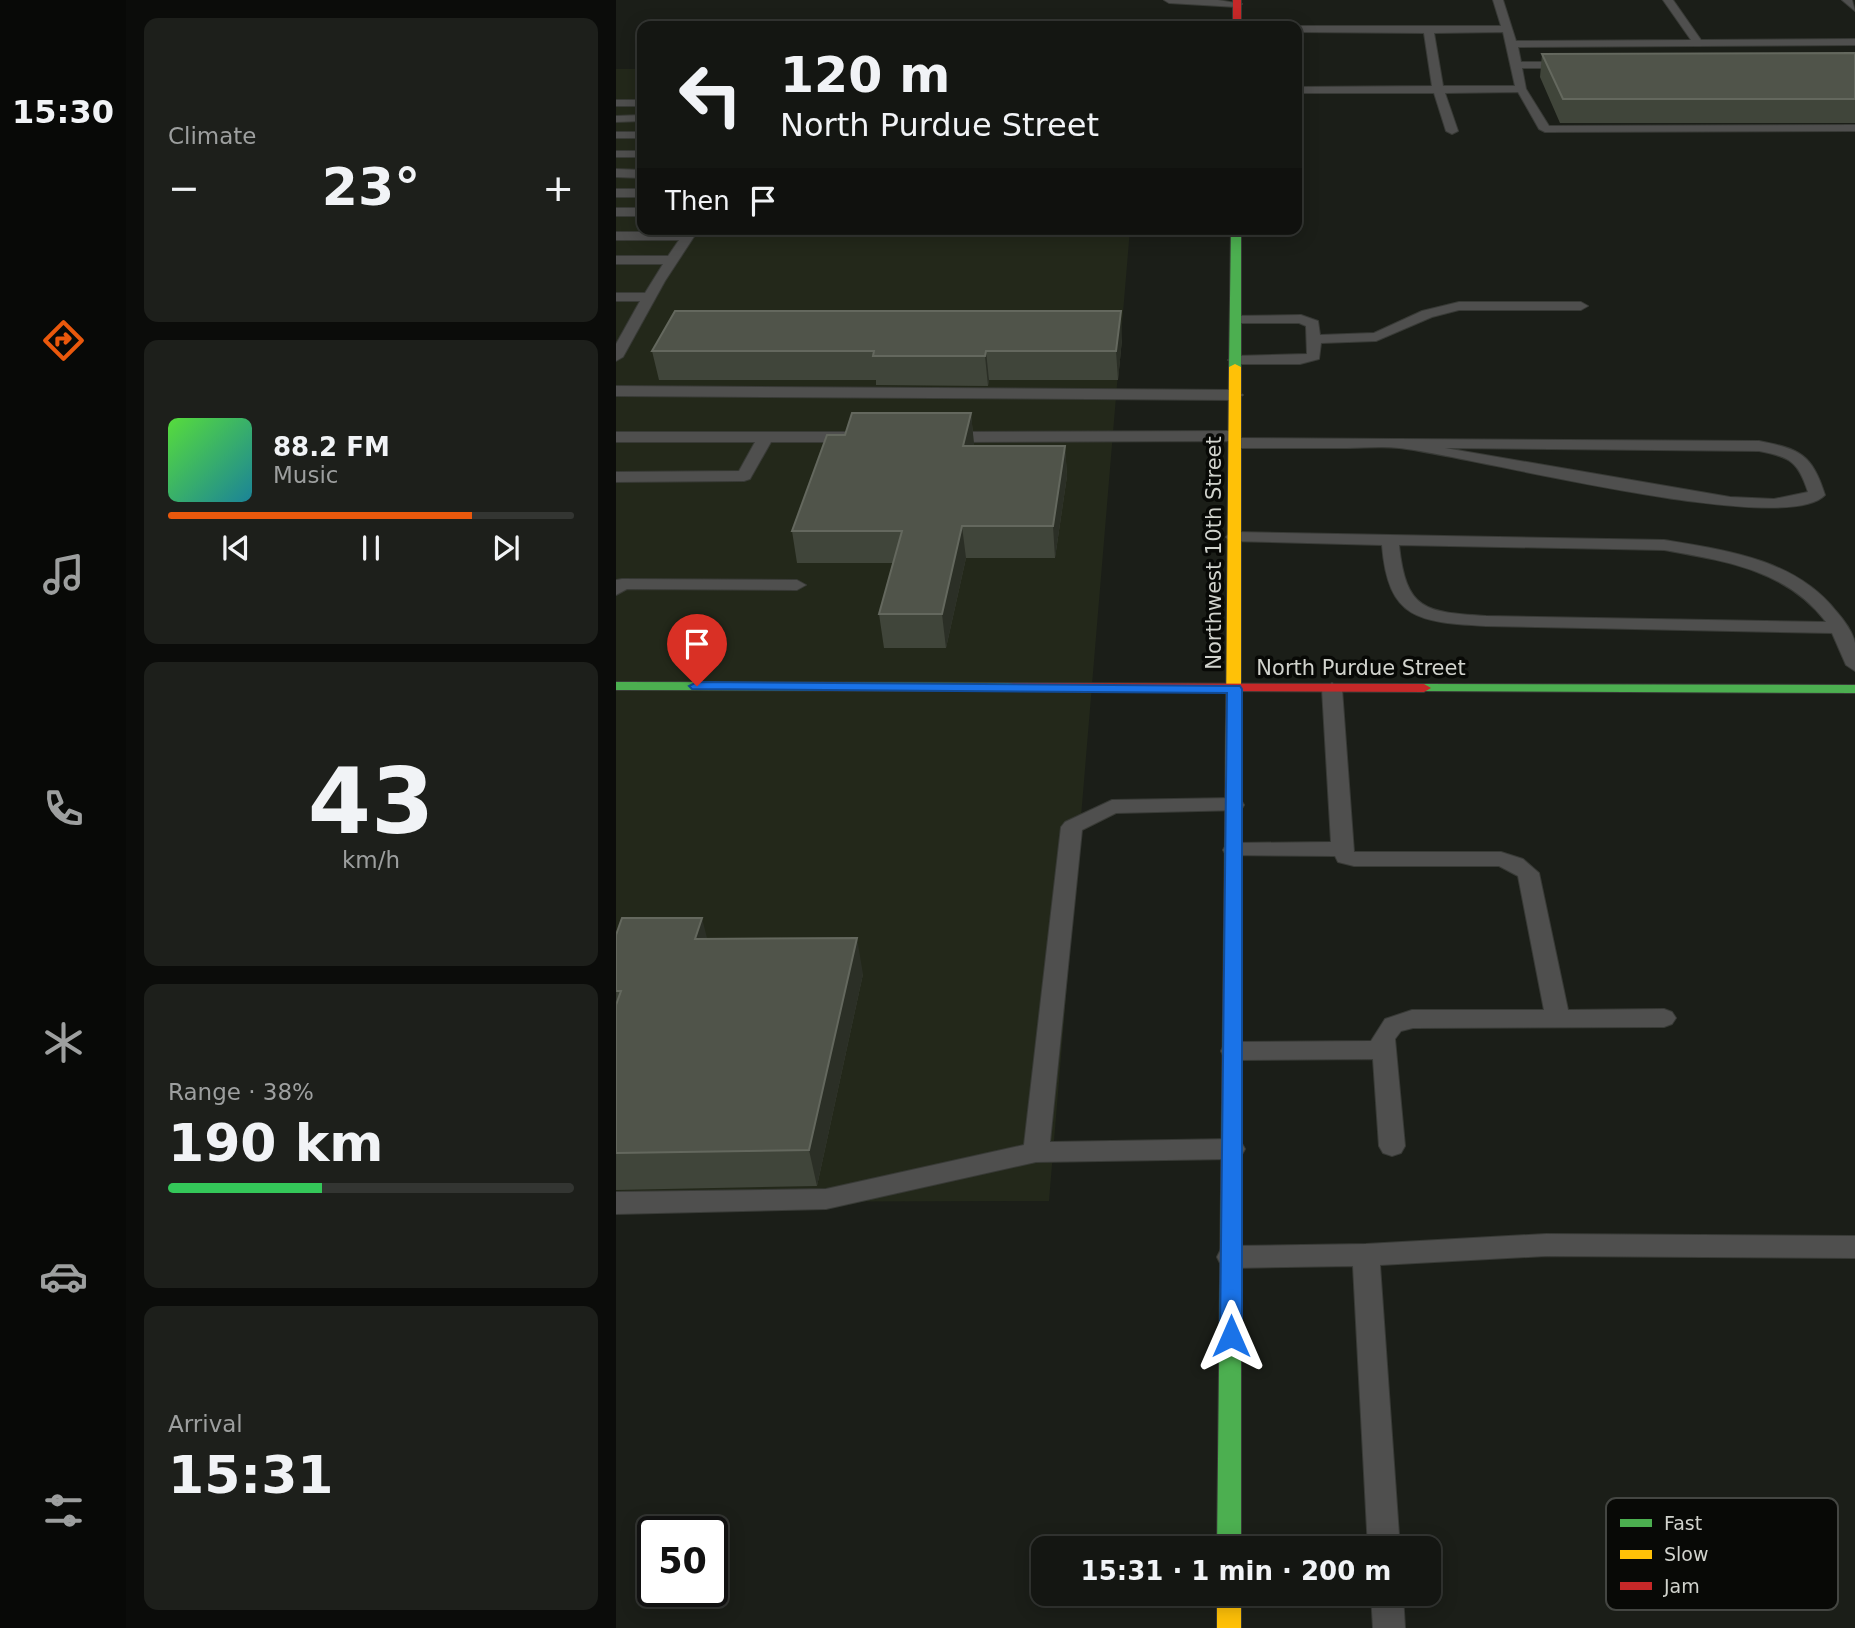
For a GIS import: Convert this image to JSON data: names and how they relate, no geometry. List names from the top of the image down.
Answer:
{
  "streets": {
    "main road": ["Northwest 10th Street", "North Purdue Street"]
  },
  "crossings": [
    ["Northwest 10th Street", "North Purdue Street"]
  ],
  "legend": ["Fast", "Slow", "Jam"],
  "page": {
    "tabs": "15:30",
    "tile": [
      "Climate",
      ["43", "km/h"],
      ["Range · 38%", "190 km"],
      ["Arrival", "15:31"]
    ],
    "turn": ["120 m", "North Purdue Street"],
    "heat": ["−", "23°", "+"],
    "then": "Then",
    "song": ["88.2 FM", "Music"],
    "limit": "50",
    "trip": "15:31 · 1 min · 200 m"
  }
}
